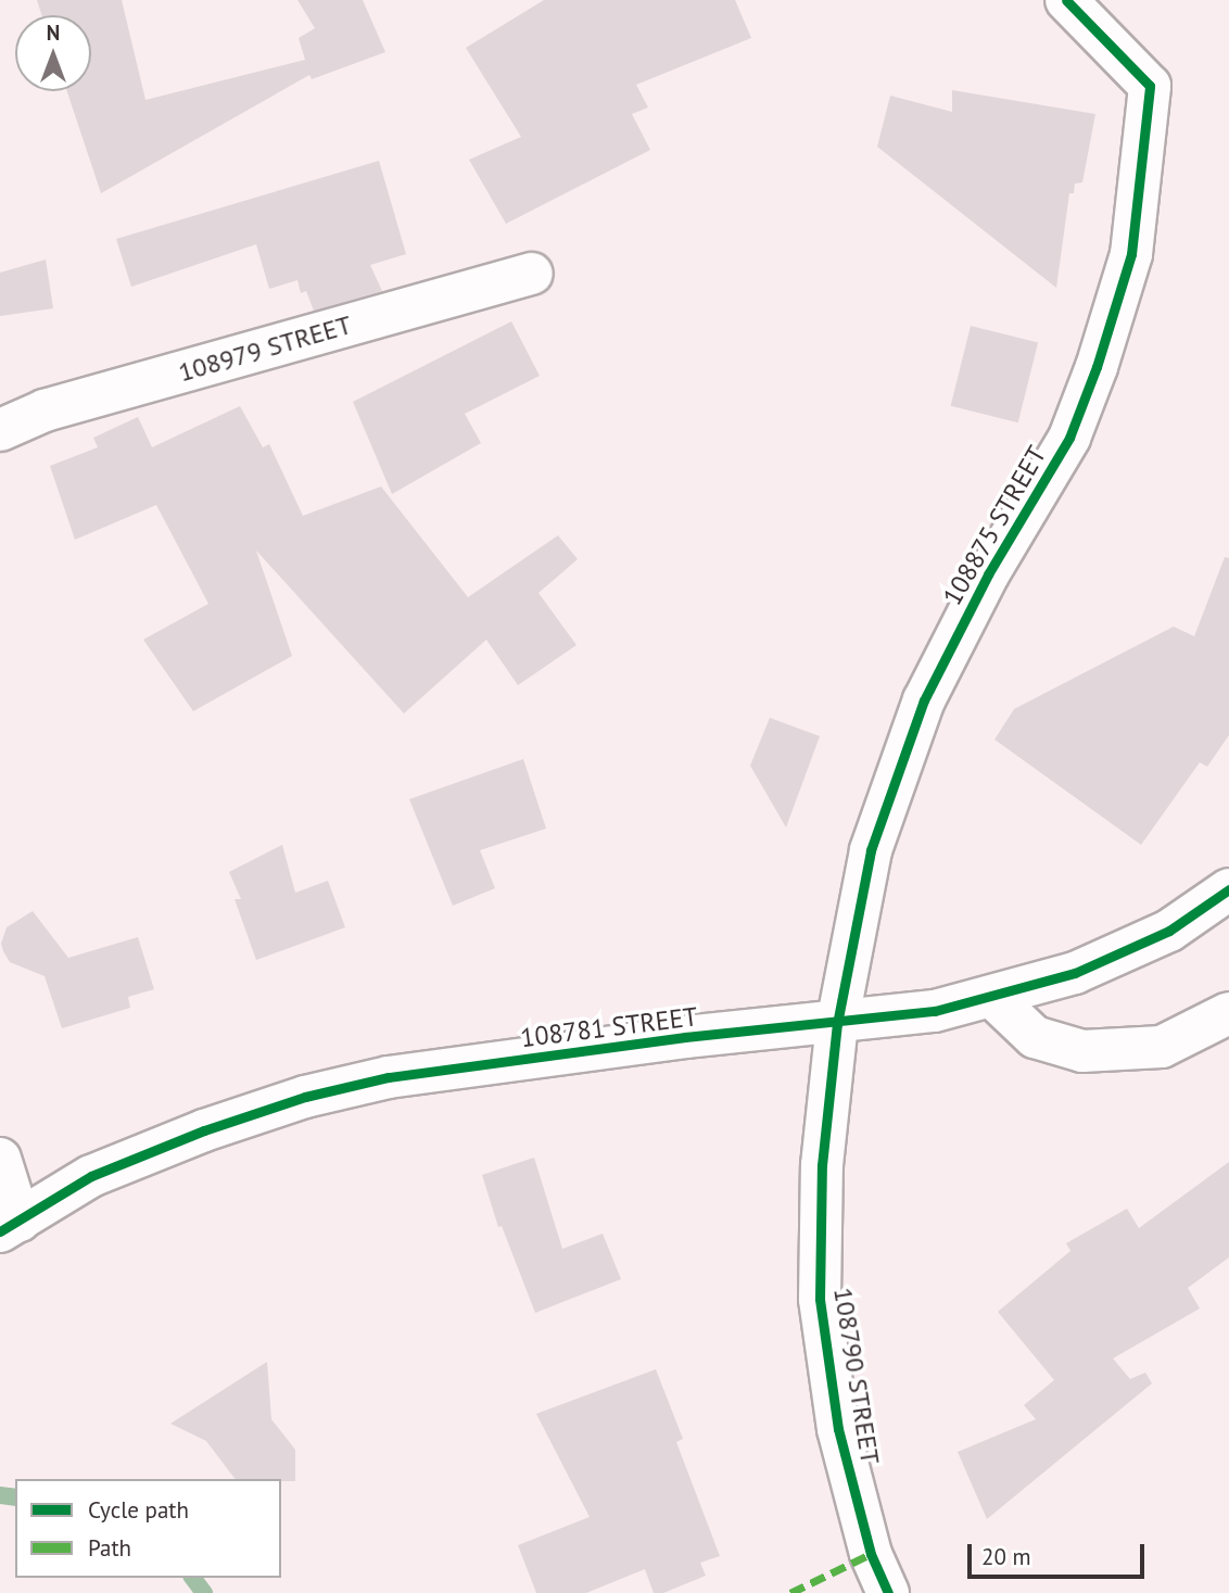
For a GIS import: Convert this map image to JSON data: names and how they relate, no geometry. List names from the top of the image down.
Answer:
{
  "streets": {
    "street": [
      "108979 STREET",
      "108875 STREET",
      "108781 STREET",
      "108790 STREET"
    ]
  },
  "crossings": [
    ["108875 STREET", "108781 STREET"],
    ["108875 STREET", "108790 STREET"],
    ["108781 STREET", "108790 STREET"]
  ],
  "legend": ["Cycle path", "Path"],
  "scale_bar": "20 m",
  "north": "top"
}
